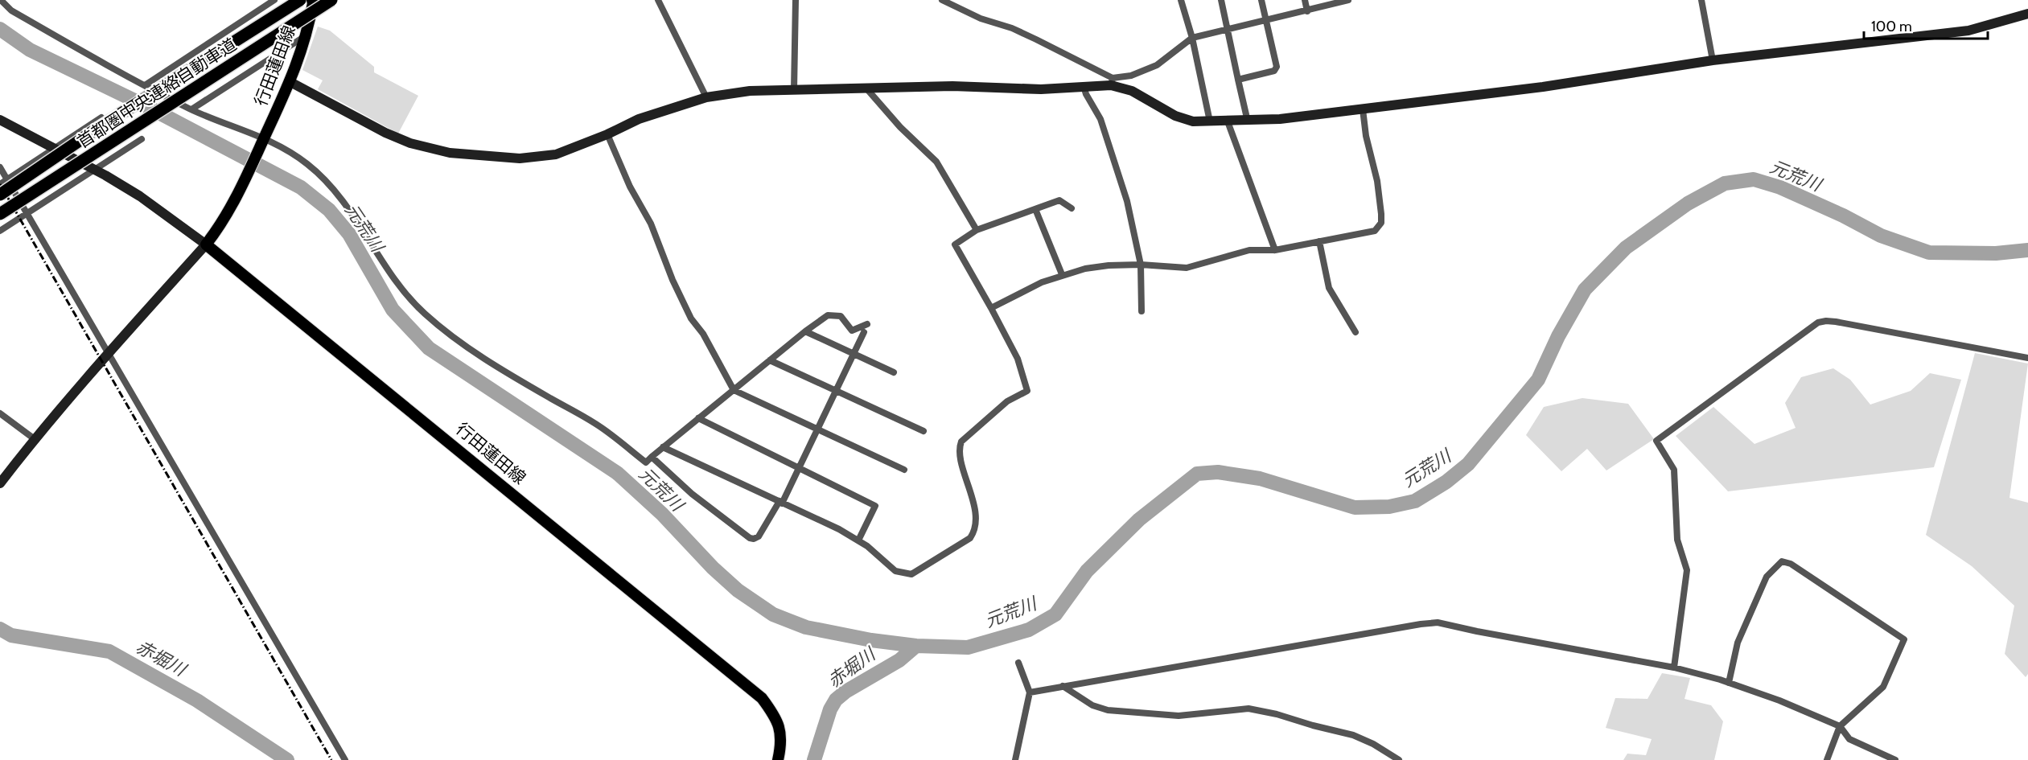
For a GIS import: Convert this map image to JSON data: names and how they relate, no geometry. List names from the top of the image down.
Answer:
{
  "streets": {
    "highway": ["首都圏中央連絡自動車道"],
    "main road": ["行田蓮田線"]
  },
  "water": ["元荒川", "赤堀川"],
  "scale_bar": "100 m"
}
